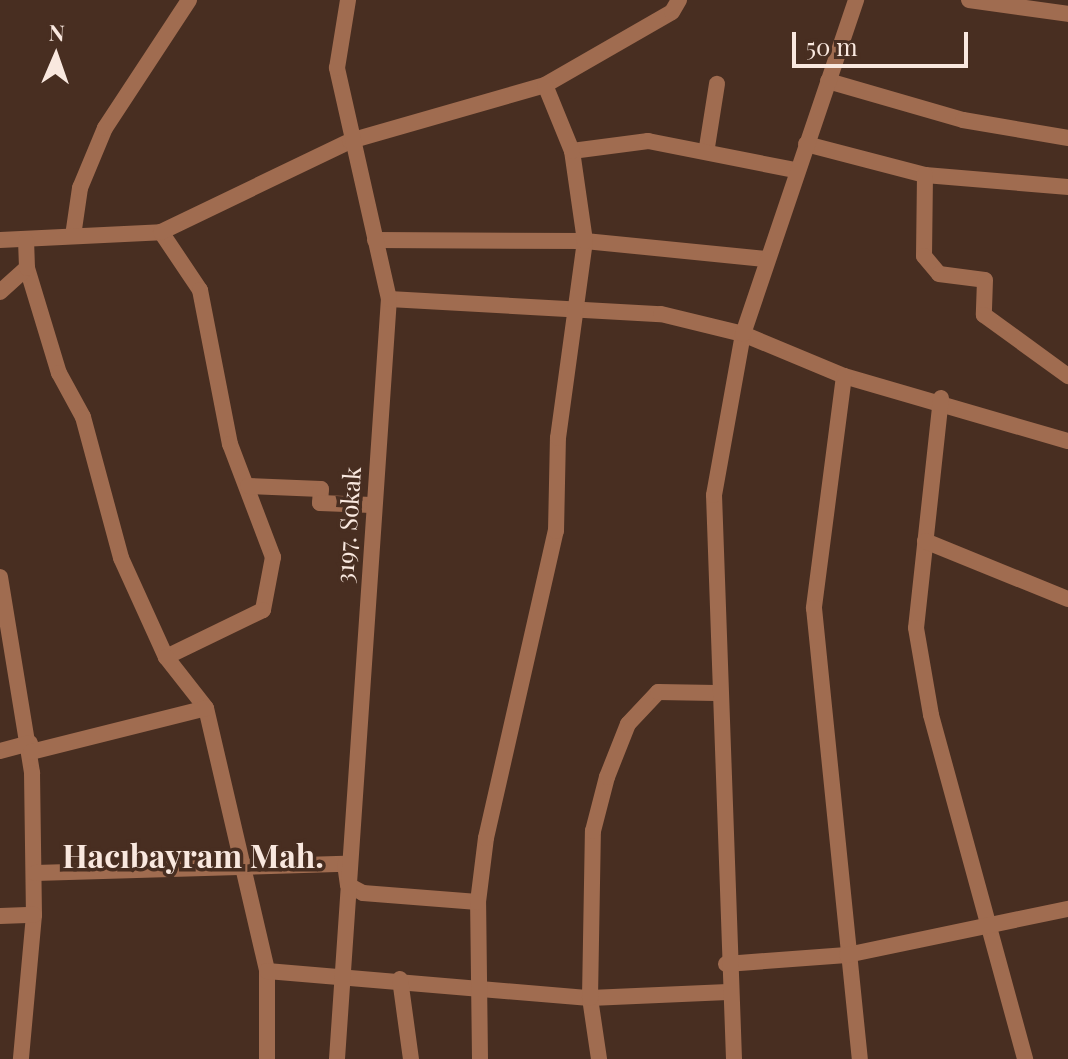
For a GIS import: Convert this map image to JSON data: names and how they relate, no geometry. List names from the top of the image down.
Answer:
{
  "streets": {
    "street": ["3197. Sokak"]
  },
  "districts": ["Hacıbayram Mah."],
  "scale_bar": "50 m",
  "north": "top"
}
